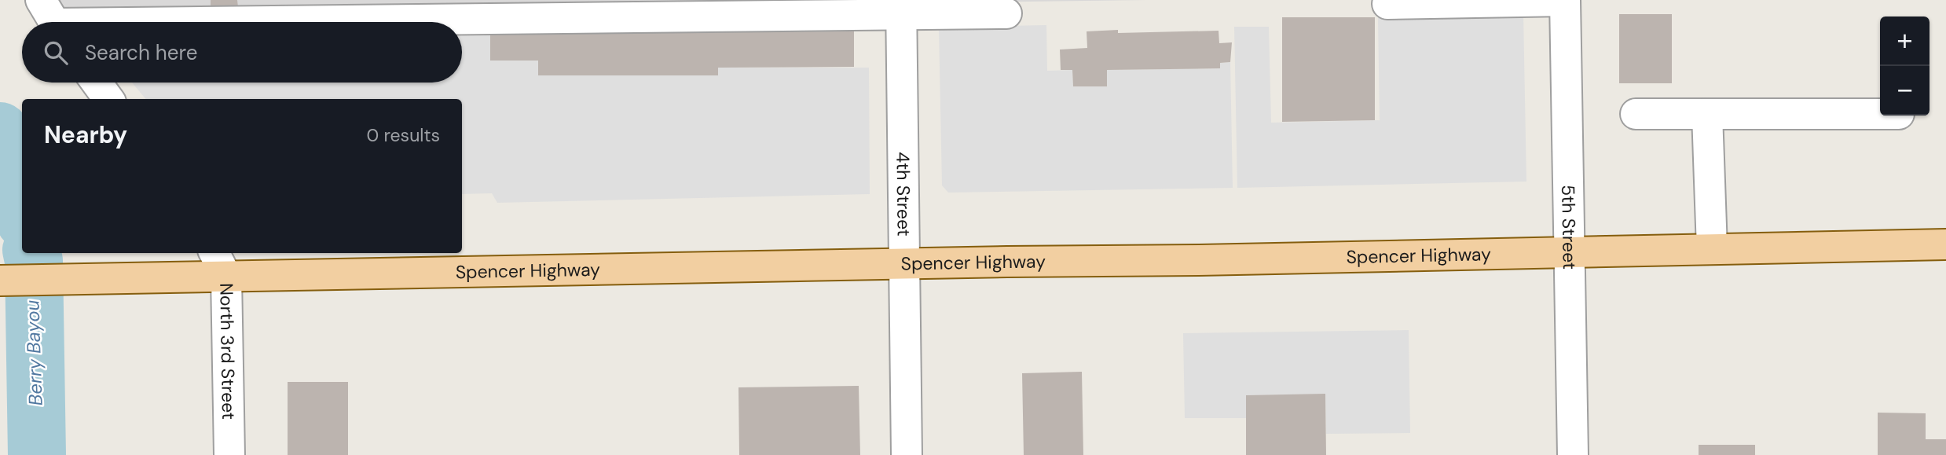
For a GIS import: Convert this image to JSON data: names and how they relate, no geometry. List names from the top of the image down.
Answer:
{
  "streets": {
    "main road": ["Spencer Highway"],
    "street": ["4th Street", "5th Street", "North 3rd Street"]
  },
  "crossings": [
    ["4th Street", "Spencer Highway"],
    ["5th Street", "Spencer Highway"],
    ["Spencer Highway", "North 3rd Street"]
  ],
  "water": ["Berry Bayou"],
  "page": {
    "map_buttons": ["+", "−"],
    "search": "Search here",
    "heading": ["Nearby", "0 results"]
  }
}
